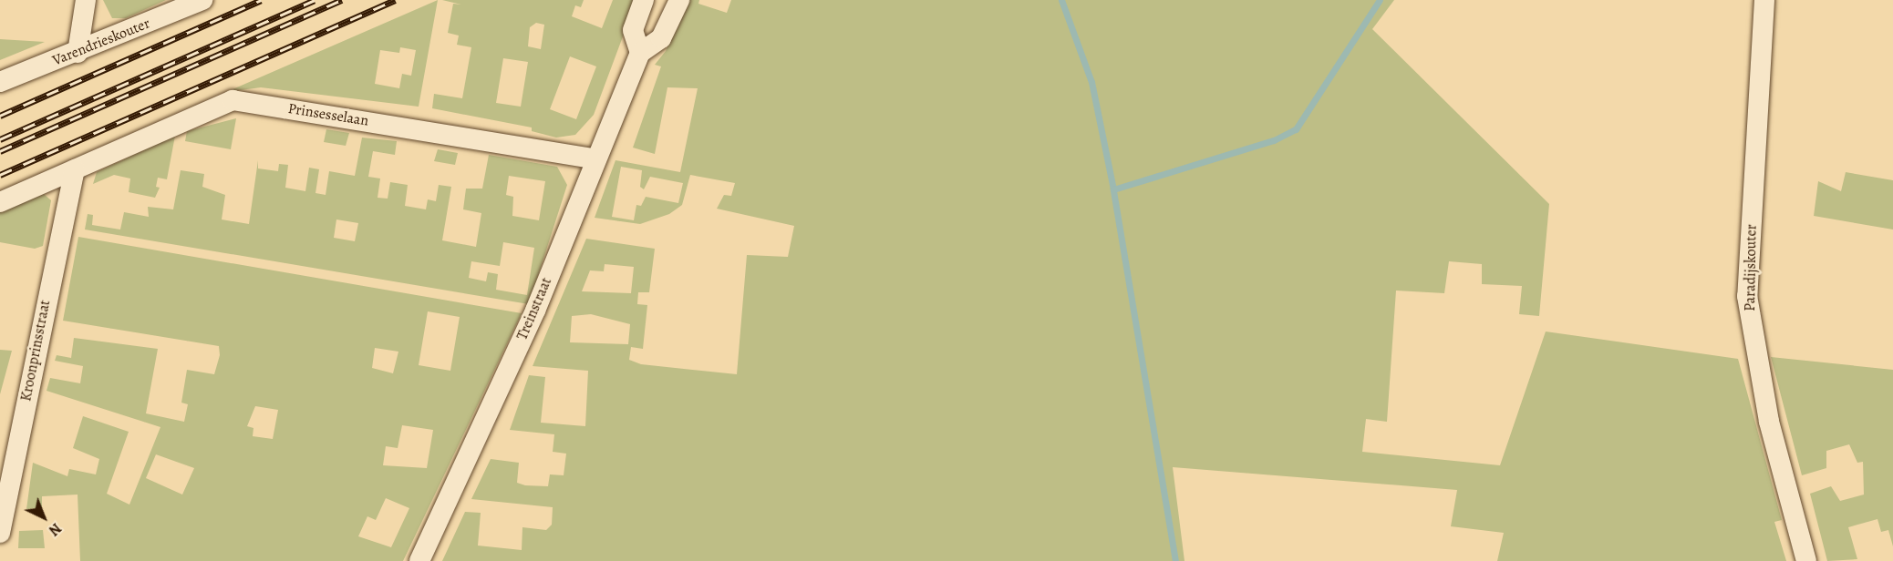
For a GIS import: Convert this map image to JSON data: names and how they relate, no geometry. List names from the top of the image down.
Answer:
{
  "streets": {
    "street": [
      "Varendrieskouter",
      "Prinsesselaan",
      "Paradijskouter",
      "Treinstraat",
      "Kroonprinsstraat"
    ]
  },
  "crossings": [
    ["Prinsesselaan", "Treinstraat"],
    ["Prinsesselaan", "Kroonprinsstraat"]
  ],
  "north": "bottom right"
}
